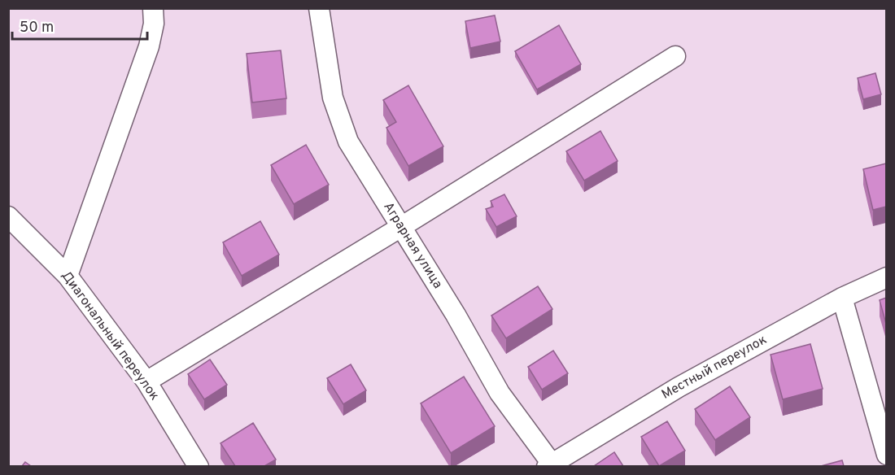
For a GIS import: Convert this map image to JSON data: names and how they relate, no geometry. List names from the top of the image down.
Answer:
{
  "streets": {
    "street": ["Аграрная улица", "Диагональный переулок", "Местный переулок"]
  },
  "crossings": [
    ["Аграрная улица", "Местный переулок"]
  ],
  "scale_bar": "50 m"
}
